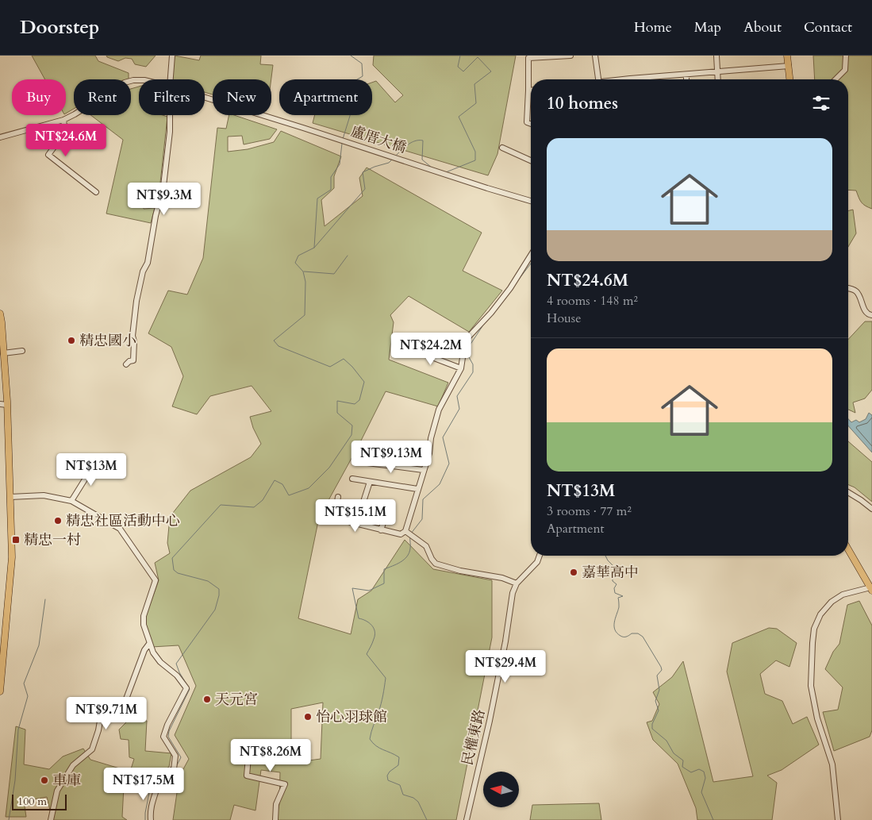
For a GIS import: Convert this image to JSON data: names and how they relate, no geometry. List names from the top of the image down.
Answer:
{
  "streets": {
    "street": ["盧厝大橋", "民權東路"]
  },
  "places": {
    "other": [
      "精忠國小",
      "精忠社區活動中心",
      "嘉華高中",
      "天元宮",
      "怡心羽球館",
      "車庫"
    ],
    "transit": ["精忠一村"]
  },
  "scale_bar": "100 m",
  "north": "left",
  "page": {
    "header": "Doorstep",
    "nav": [
      "Home",
      "Map",
      "About",
      "Contact"
    ],
    "chip": [
      "Buy",
      "Rent",
      "Filters",
      "New",
      "Apartment"
    ],
    "heading": "10 homes",
    "price": [
      "NT$24.6M",
      "NT$9.3M",
      "NT$24.2M",
      "NT$9.13M",
      "NT$13M",
      "NT$15.1M",
      "NT$29.4M",
      "NT$9.71M",
      "NT$8.26M",
      "NT$17.5M"
    ],
    "list": [
      {
        "name": "NT$24.6M",
        "note": "4 rooms · 148 m² · House"
      },
      {
        "name": "NT$13M",
        "note": "3 rooms · 77 m² · Apartment"
      }
    ],
    "scale": "100 m"
  }
}
